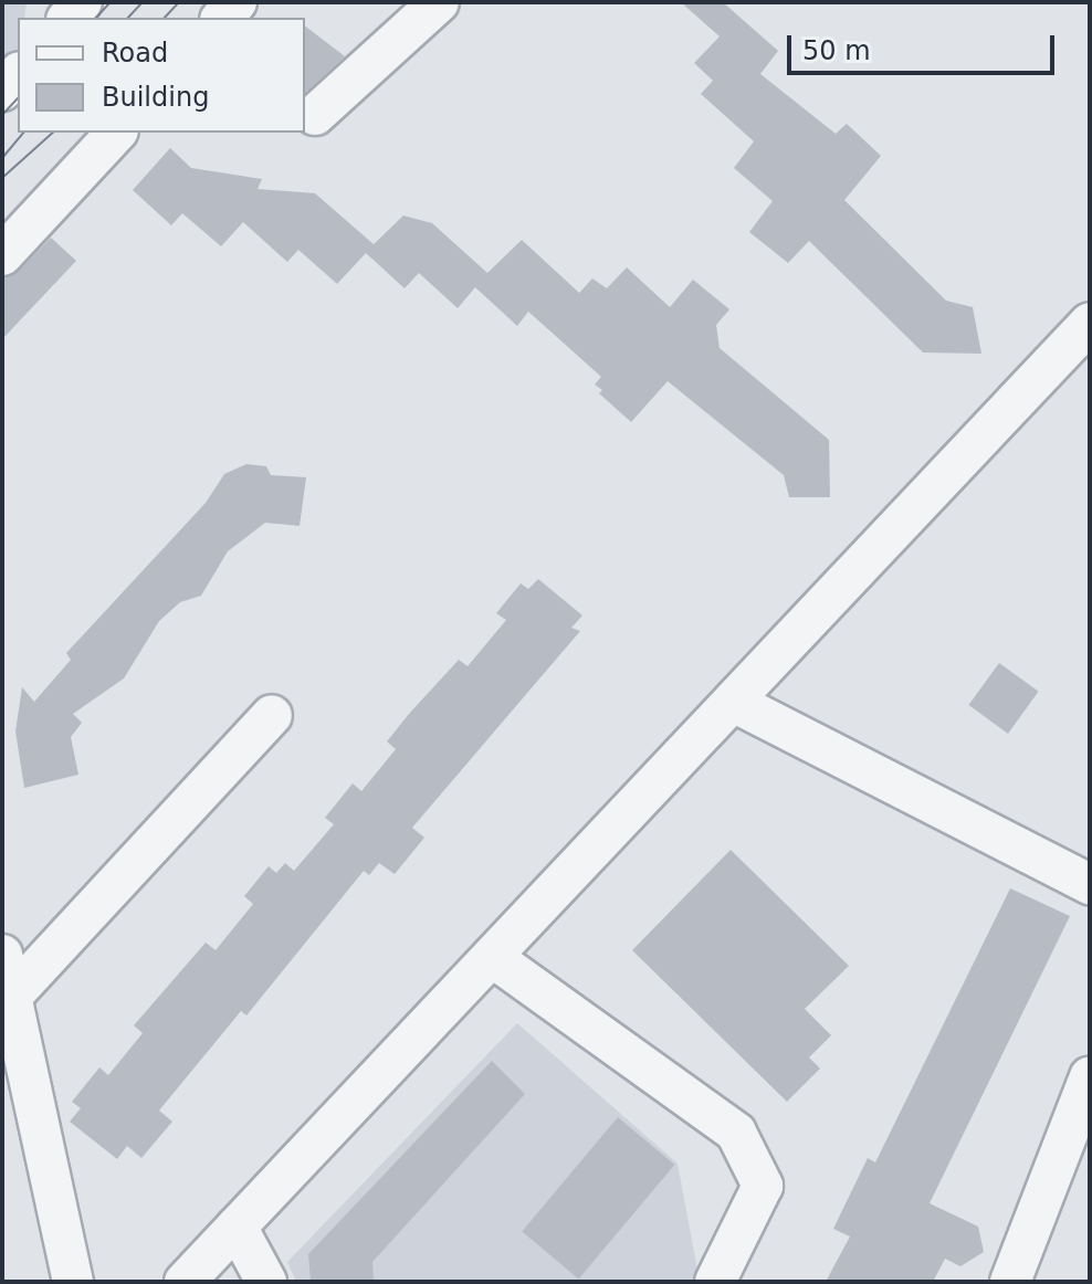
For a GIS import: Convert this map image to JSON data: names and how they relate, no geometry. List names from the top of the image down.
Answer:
{
  "legend": ["Road", "Building"],
  "scale_bar": "50 m"
}
